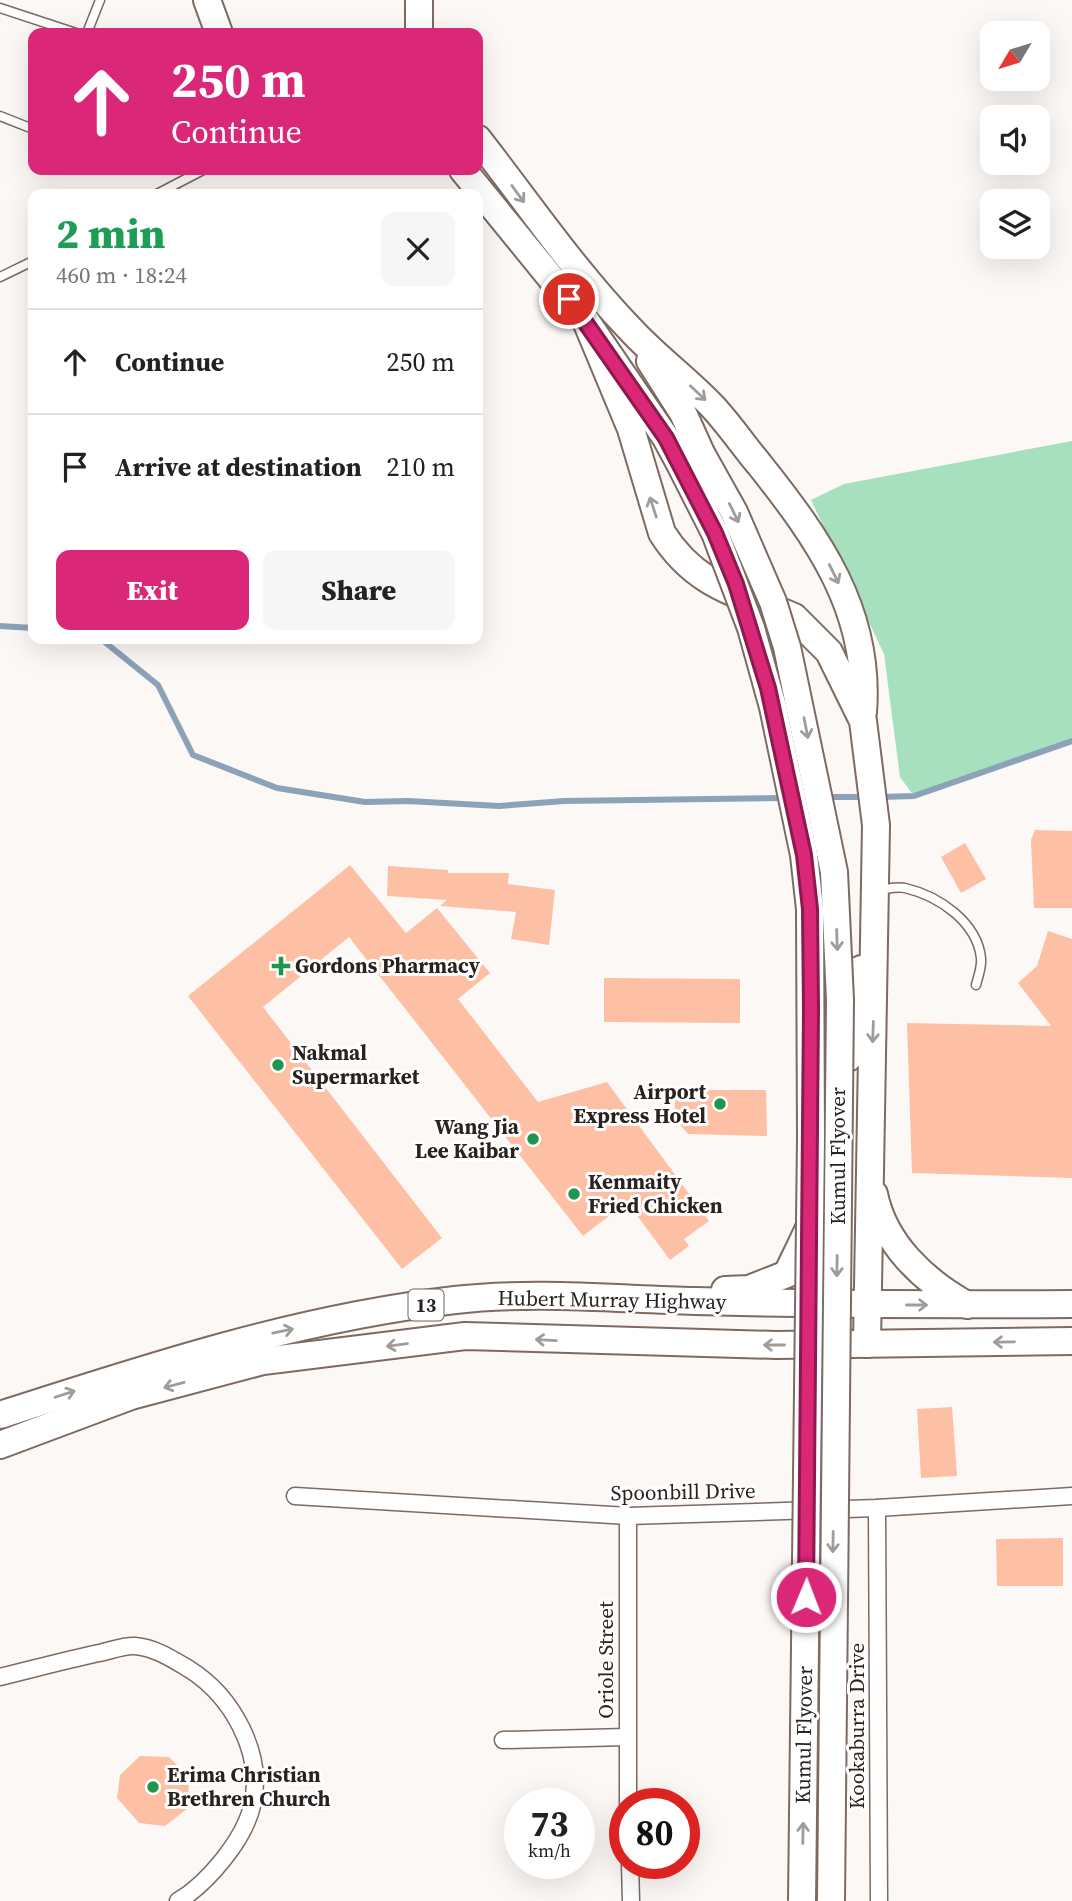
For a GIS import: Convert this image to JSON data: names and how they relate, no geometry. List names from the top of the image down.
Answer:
{
  "streets": {
    "highway": ["Kumul Flyover", "Hubert Murray Highway", "13"],
    "street": ["Spoonbill Drive", "Oriole Street", "Kookaburra Drive"]
  },
  "crossings": [
    ["Spoonbill Drive", "Oriole Street"],
    ["Spoonbill Drive", "Kookaburra Drive"]
  ],
  "places": {
    "health": ["Gordons Pharmacy"],
    "other": [
      "Nakmal Supermarket",
      "Airport Express Hotel",
      "Wang Jia Lee Kaibar",
      "Kenmaity Fried Chicken",
      "Erima Christian Brethren Church"
    ]
  },
  "north": "bottom left",
  "page": {
    "turn": ["250 m", "Continue"],
    "heading": ["2 min", "460 m · 18:24"],
    "list": [
      {
        "name": "Continue",
        "value": "250 m"
      },
      {
        "name": "Arrive at destination",
        "value": "210 m"
      }
    ],
    "buttons": ["Exit", "Share"],
    "speed": "73 km/h",
    "limit": "80"
  }
}
